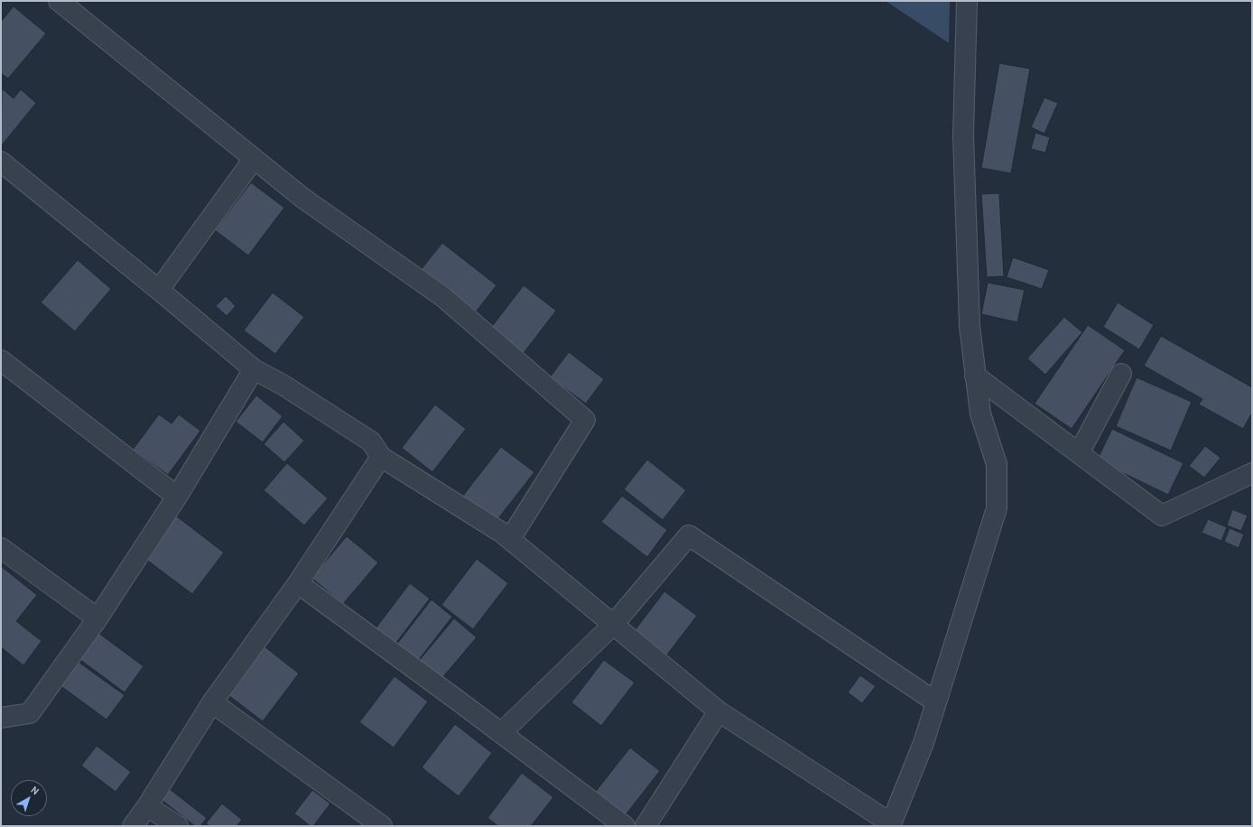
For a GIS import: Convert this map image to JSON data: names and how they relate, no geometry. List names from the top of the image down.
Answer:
{
  "north": "top right"
}
